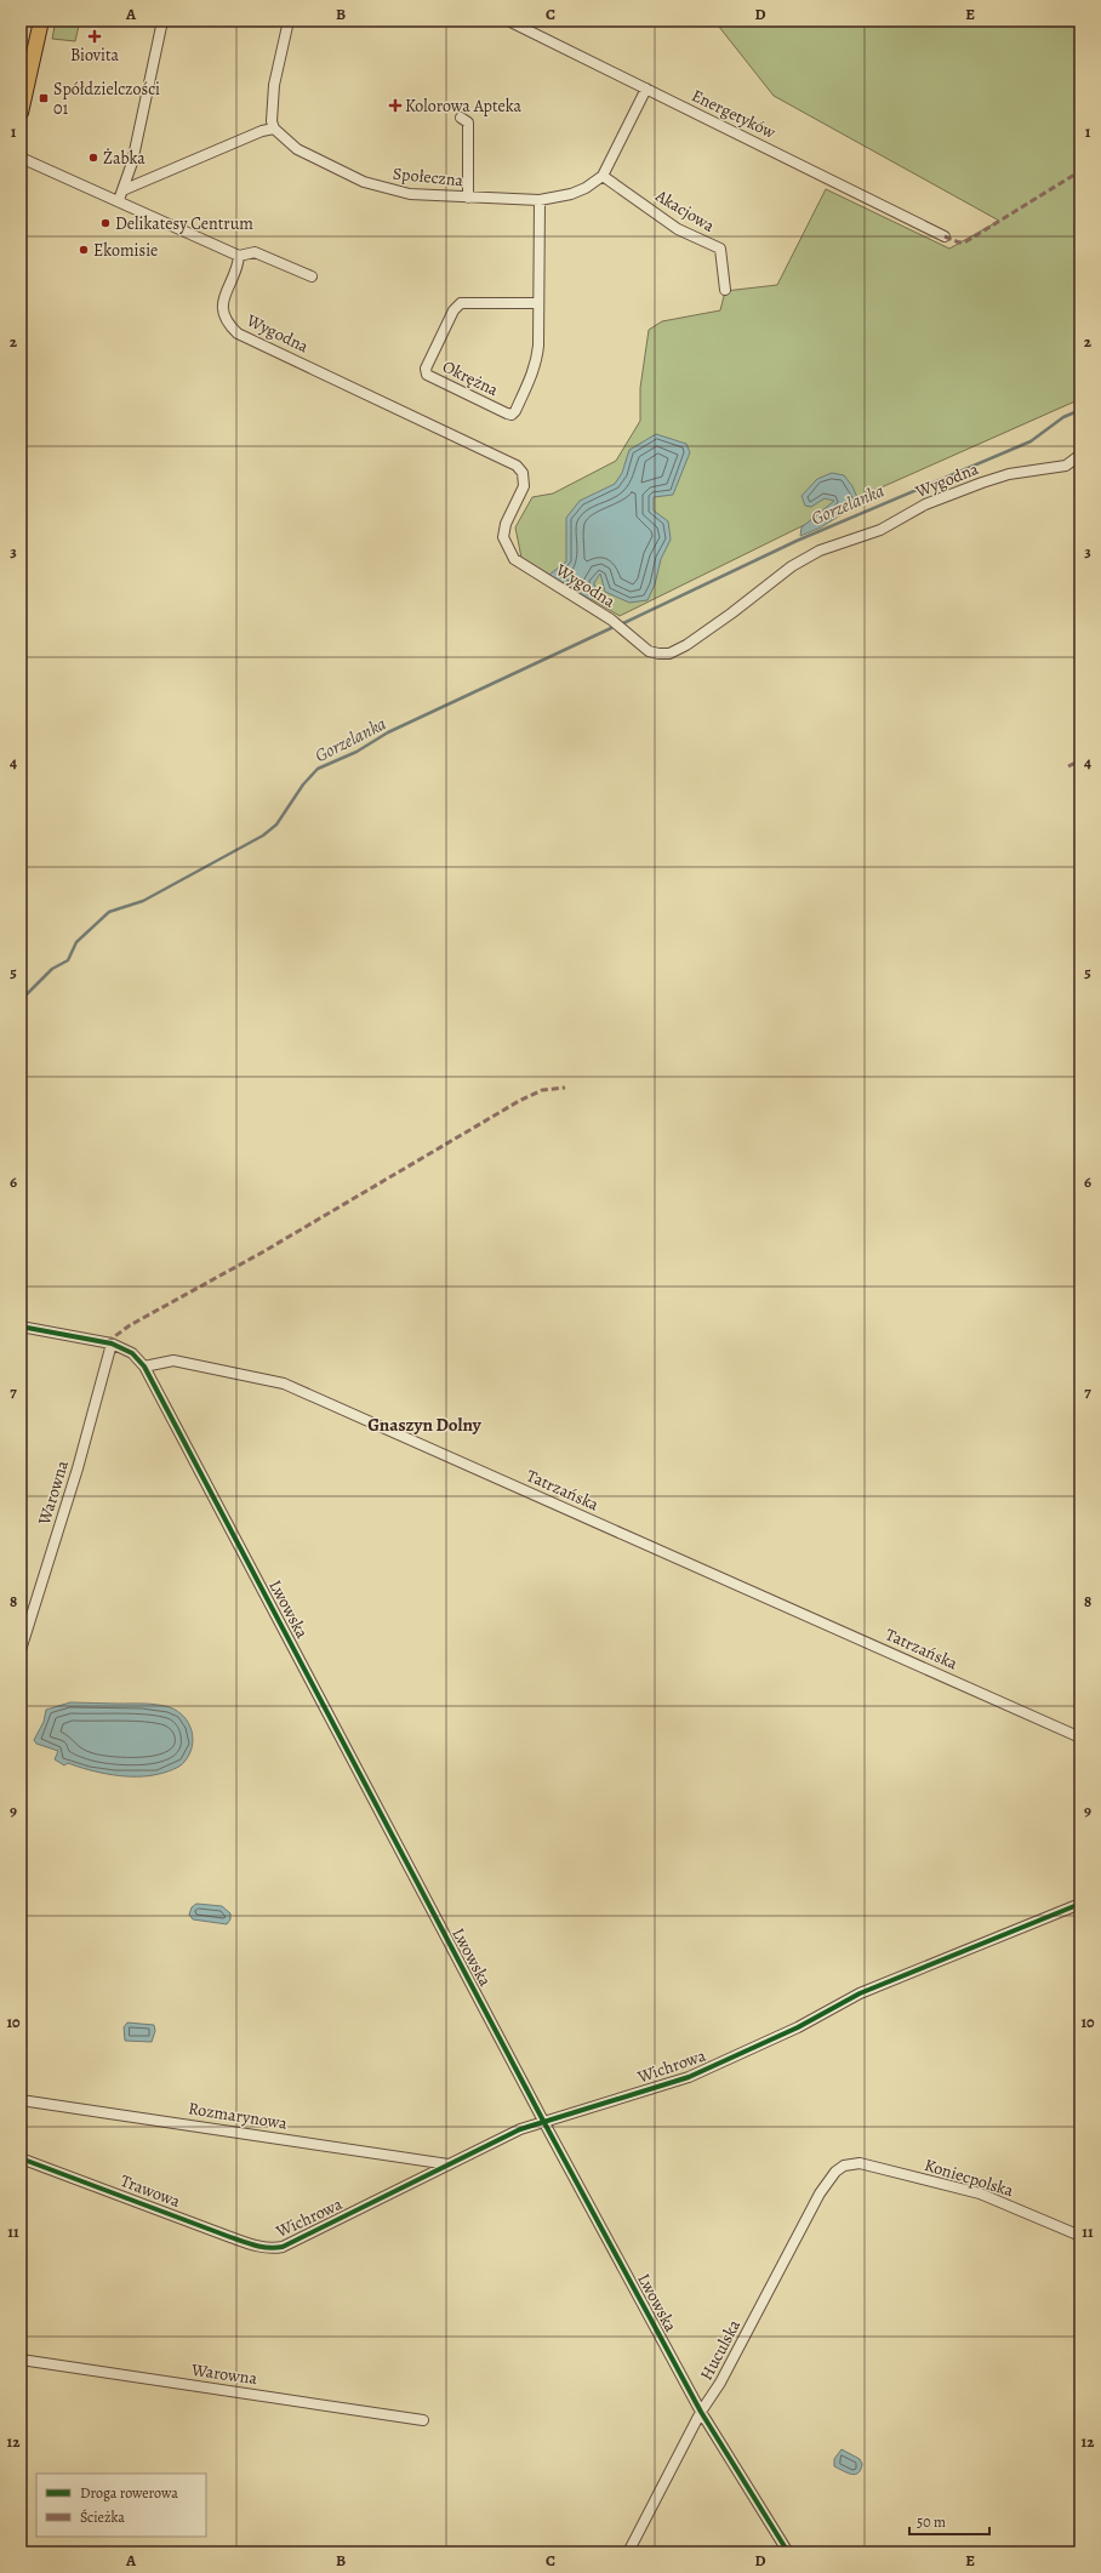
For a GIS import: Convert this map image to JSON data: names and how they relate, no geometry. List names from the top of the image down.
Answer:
{
  "streets": {
    "street": [
      "Energetyków",
      "Społeczna",
      "Akacjowa",
      "Wygodna",
      "Okrężna",
      "Tatrzańska",
      "Warowna",
      "Lwowska",
      "Wichrowa",
      "Rozmarynowa",
      "Koniecpolska",
      "Trawowa",
      "Huculska"
    ]
  },
  "crossings": [
    ["Energetyków", "Społeczna"],
    ["Społeczna", "Akacjowa"],
    ["Społeczna", "Okrężna"],
    ["Tatrzańska", "Lwowska"],
    ["Lwowska", "Wichrowa"],
    ["Lwowska", "Huculska"],
    ["Wichrowa", "Rozmarynowa"],
    ["Wichrowa", "Trawowa"],
    ["Koniecpolska", "Huculska"]
  ],
  "districts": ["Gnaszyn Dolny"],
  "water": ["Gorzelanka"],
  "places": {
    "health": ["Biovita", "Kolorowa Apteka"],
    "transit": ["Spółdzielczości 01"],
    "other": ["Żabka", "Delikatesy Centrum", "Ekomisie"]
  },
  "legend": ["Droga rowerowa", "Ścieżka"],
  "scale_bar": "50 m",
  "grid": {
    "columns": [
      "A",
      "B",
      "C",
      "D",
      "E"
    ],
    "rows": [
      "1",
      "2",
      "3",
      "4",
      "5",
      "6",
      "7",
      "8",
      "9",
      "10",
      "11",
      "12"
    ]
  }
}
